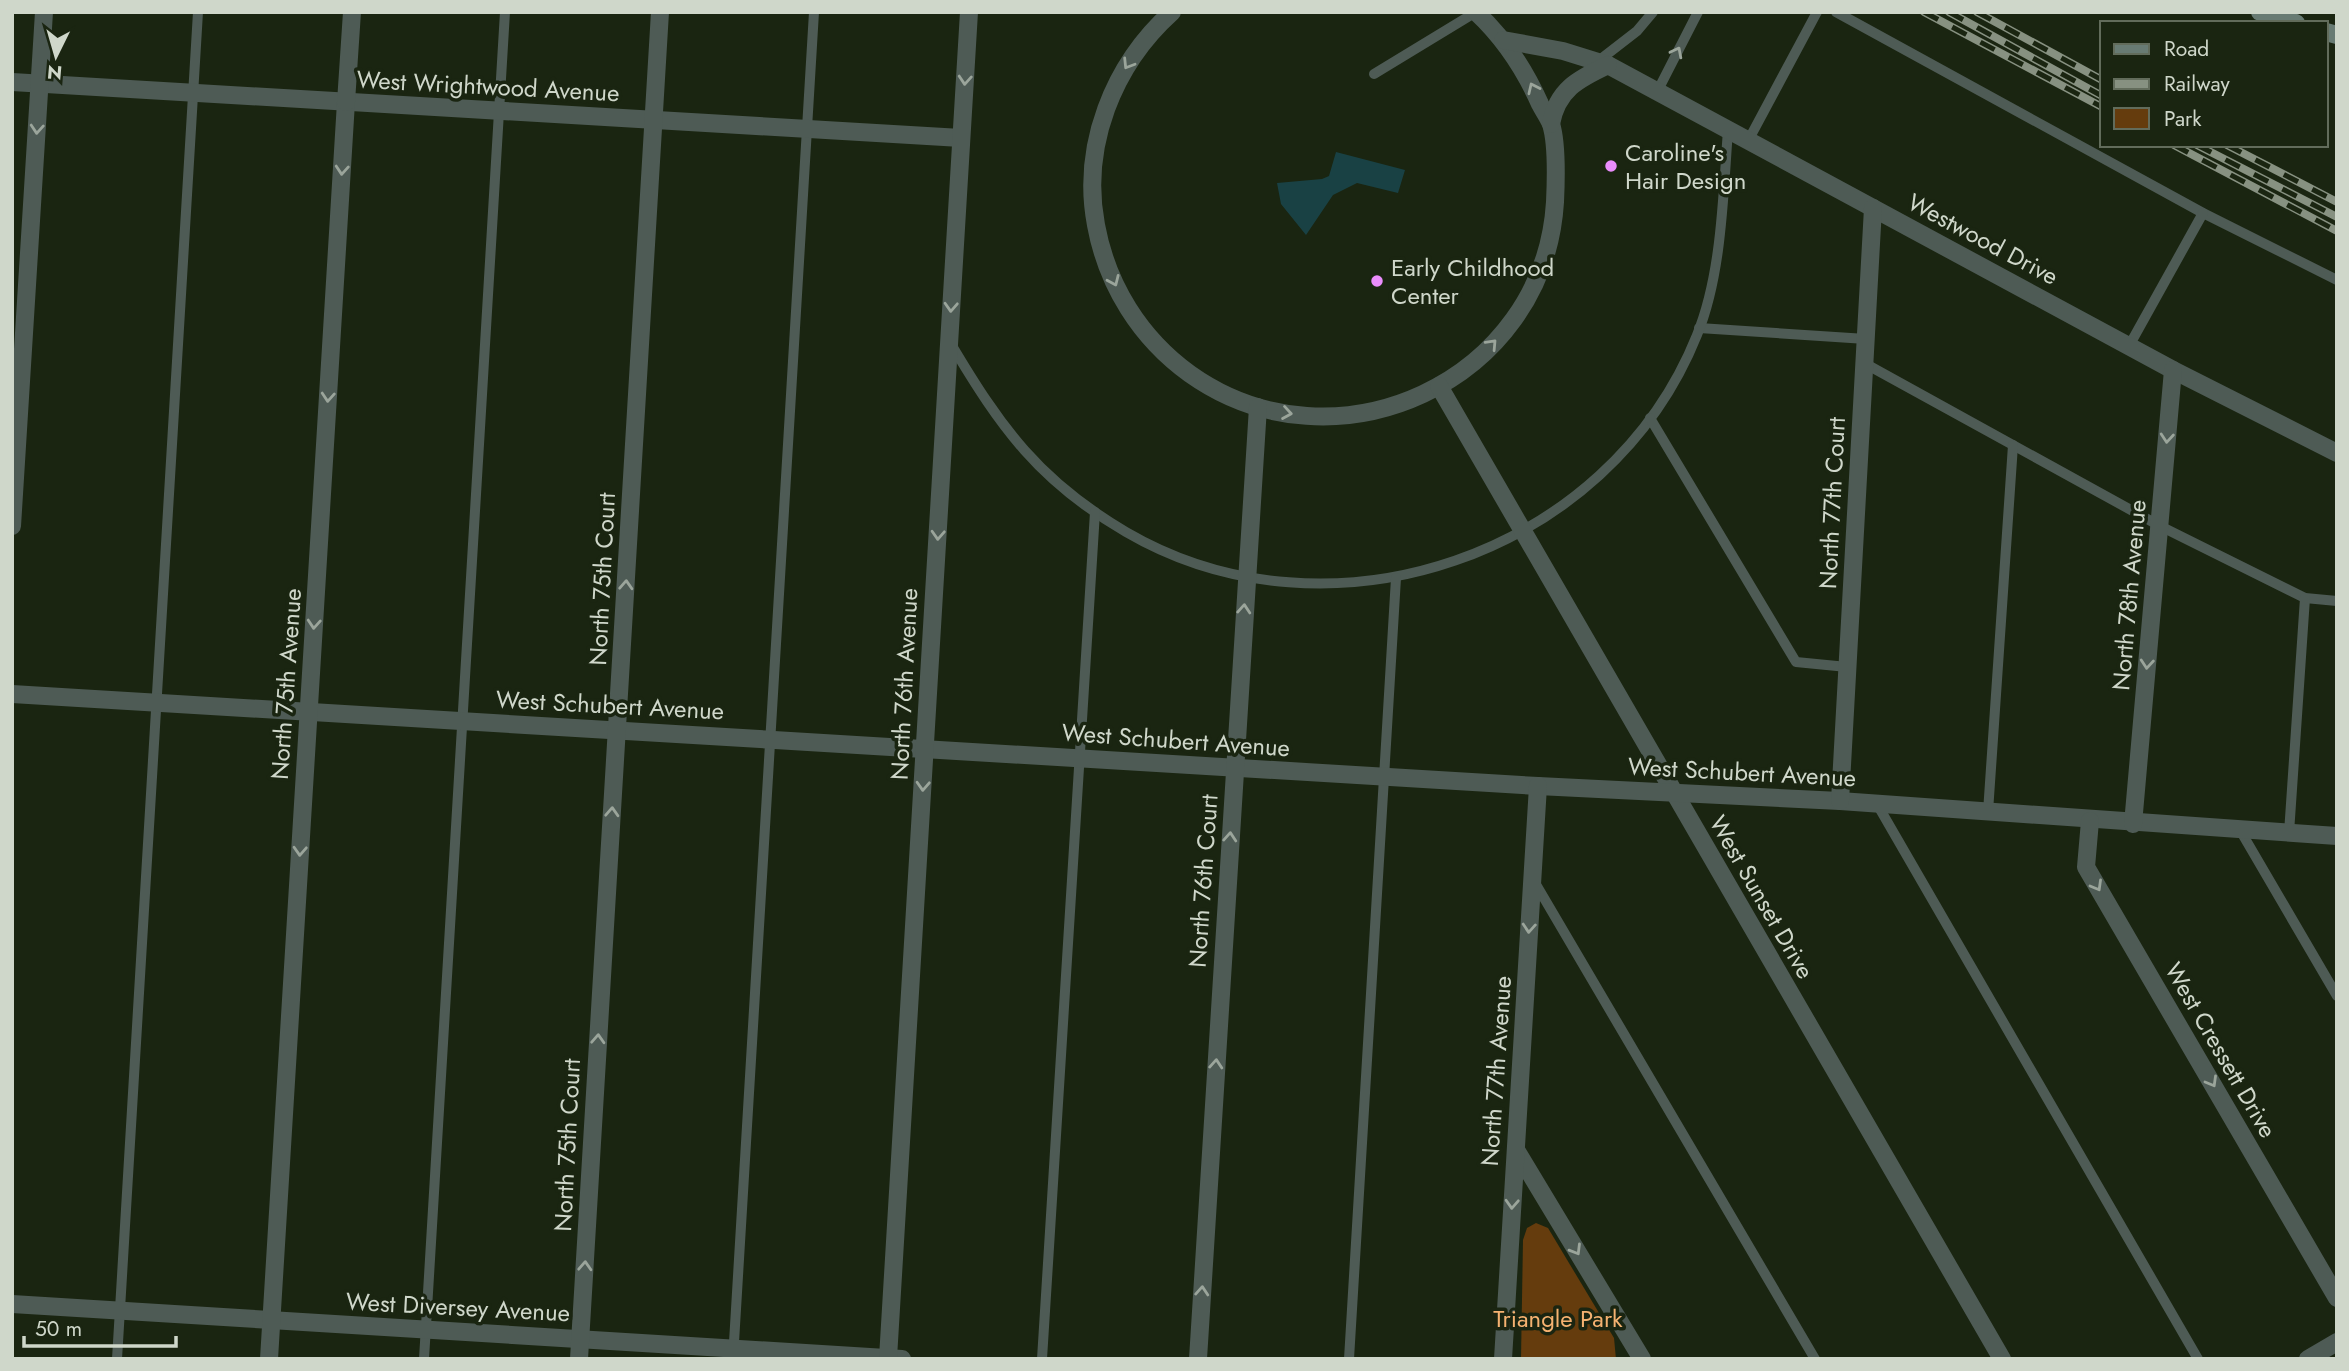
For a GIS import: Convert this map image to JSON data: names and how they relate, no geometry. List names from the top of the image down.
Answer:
{
  "streets": {
    "street": [
      "West Wrightwood Avenue",
      "Westwood Drive",
      "North 77th Court",
      "North 75th Court",
      "North 78th Avenue",
      "North 75th Avenue",
      "North 76th Avenue",
      "West Schubert Avenue",
      "North 76th Court",
      "West Sunset Drive",
      "West Cressett Drive",
      "North 77th Avenue",
      "West Diversey Avenue"
    ]
  },
  "crossings": [
    ["West Wrightwood Avenue", "North 75th Court"],
    ["West Wrightwood Avenue", "North 75th Avenue"],
    ["West Wrightwood Avenue", "North 76th Avenue"],
    ["Westwood Drive", "North 77th Court"],
    ["Westwood Drive", "North 78th Avenue"],
    ["North 77th Court", "West Schubert Avenue"],
    ["North 75th Court", "West Schubert Avenue"],
    ["North 75th Court", "West Diversey Avenue"],
    ["North 78th Avenue", "West Schubert Avenue"],
    ["North 75th Avenue", "West Schubert Avenue"],
    ["North 75th Avenue", "West Diversey Avenue"],
    ["North 76th Avenue", "West Schubert Avenue"],
    ["North 76th Avenue", "West Diversey Avenue"],
    ["West Schubert Avenue", "North 76th Court"],
    ["West Schubert Avenue", "West Sunset Drive"],
    ["West Schubert Avenue", "West Cressett Drive"],
    ["West Schubert Avenue", "North 77th Avenue"]
  ],
  "one_way": [
    "North 75th Court",
    "North 78th Avenue",
    "North 75th Avenue",
    "North 76th Avenue",
    "North 76th Court",
    "West Cressett Drive",
    "North 77th Avenue"
  ],
  "parks": ["Triangle Park"],
  "places": ["Caroline's Hair Design", "Early Childhood Center"],
  "legend": ["Road", "Railway", "Park"],
  "scale_bar": "50 m",
  "north": "bottom"
}
